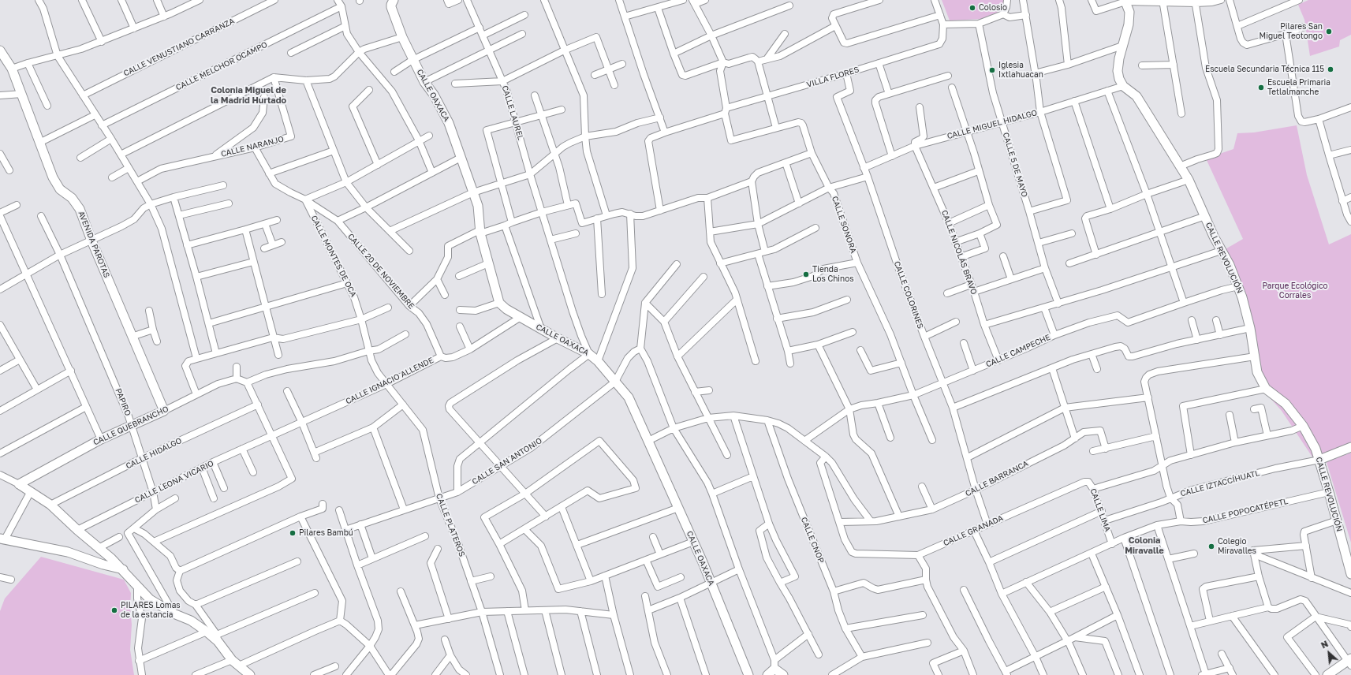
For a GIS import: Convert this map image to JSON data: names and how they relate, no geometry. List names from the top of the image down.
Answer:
{
  "streets": {
    "street": [
      "CALLE VENUSTIANO CARRANZA",
      "CALLE MELCHOR OCAMPO",
      "VILLA FLORES",
      "CALLE OAXACA",
      "CALLE LAUREL",
      "CALLE MIGUEL HIDALGO",
      "CALLE NARANJO",
      "CALLE 5 DE MAYO",
      "CALLE SONORA",
      "AVENIDA PAROTAS",
      "CALLE NICOLÁS BRAVO",
      "CALLE MONTES DE OCA",
      "CALLE REVOLUCIÓN",
      "CALLE 20 DE NOVIEMBRE",
      "CALLE COLORINES",
      "CALLE CAMPECHE",
      "CALLE IGNACIO ALLENDE",
      "PAPIRO",
      "CALLE QUEBRANCHO",
      "CALLE HIDALGO",
      "CALLE SAN ANTONIO",
      "CALLE BARRANCA",
      "CALLE LEONA VICARIO",
      "CALLE IZTACCÍHUATL",
      "CALLE LIMA",
      "CALLE POPOCATÉPETL",
      "CALLE PLATEROS",
      "CALLE GRANADA",
      "CALLE CNOP"
    ]
  },
  "crossings": [
    ["VILLA FLORES", "CALLE COLORINES"],
    ["CALLE OAXACA", "CALLE LAUREL"],
    ["CALLE OAXACA", "CALLE IGNACIO ALLENDE"],
    ["CALLE OAXACA", "CALLE SAN ANTONIO"],
    ["CALLE MIGUEL HIDALGO", "CALLE 5 DE MAYO"],
    ["CALLE MIGUEL HIDALGO", "CALLE NICOLÁS BRAVO"],
    ["CALLE MIGUEL HIDALGO", "CALLE REVOLUCIÓN"],
    ["CALLE MIGUEL HIDALGO", "CALLE COLORINES"],
    ["CALLE SONORA", "CALLE CAMPECHE"],
    ["AVENIDA PAROTAS", "CALLE QUEBRANCHO"],
    ["CALLE NICOLÁS BRAVO", "CALLE CAMPECHE"],
    ["CALLE MONTES DE OCA", "CALLE 20 DE NOVIEMBRE"],
    ["CALLE MONTES DE OCA", "CALLE IGNACIO ALLENDE"],
    ["CALLE MONTES DE OCA", "CALLE PLATEROS"],
    ["CALLE REVOLUCIÓN", "CALLE CAMPECHE"],
    ["CALLE REVOLUCIÓN", "CALLE IZTACCÍHUATL"],
    ["CALLE REVOLUCIÓN", "CALLE POPOCATÉPETL"],
    ["CALLE 20 DE NOVIEMBRE", "CALLE IGNACIO ALLENDE"],
    ["CALLE COLORINES", "CALLE CAMPECHE"],
    ["CALLE COLORINES", "CALLE BARRANCA"],
    ["CALLE COLORINES", "CALLE GRANADA"],
    ["CALLE IGNACIO ALLENDE", "CALLE LEONA VICARIO"],
    ["CALLE IGNACIO ALLENDE", "CALLE PLATEROS"],
    ["PAPIRO", "CALLE QUEBRANCHO"],
    ["PAPIRO", "CALLE HIDALGO"],
    ["PAPIRO", "CALLE LEONA VICARIO"],
    ["CALLE SAN ANTONIO", "CALLE PLATEROS"],
    ["CALLE BARRANCA", "CALLE GRANADA"],
    ["CALLE IZTACCÍHUATL", "CALLE LIMA"],
    ["CALLE LIMA", "CALLE POPOCATÉPETL"],
    ["CALLE LIMA", "CALLE GRANADA"]
  ],
  "districts": ["Colonia Miguel de la Madrid Hurtado", "Colonia Miravalle"],
  "parks": ["Parque Ecológico Corrales"],
  "places": [
    "Colosio",
    "Pilares San Miguel Teotongo",
    "Escuela Secundaria Técnica 115",
    "Iglesia Ixtlahuacan",
    "Escuela Primaria Tetlalmanche",
    "Tienda Los Chinos",
    "Pilares Bambú",
    "Colegio Miravalles",
    "PILARES Lomas de la estancia"
  ],
  "north": "top left"
}
